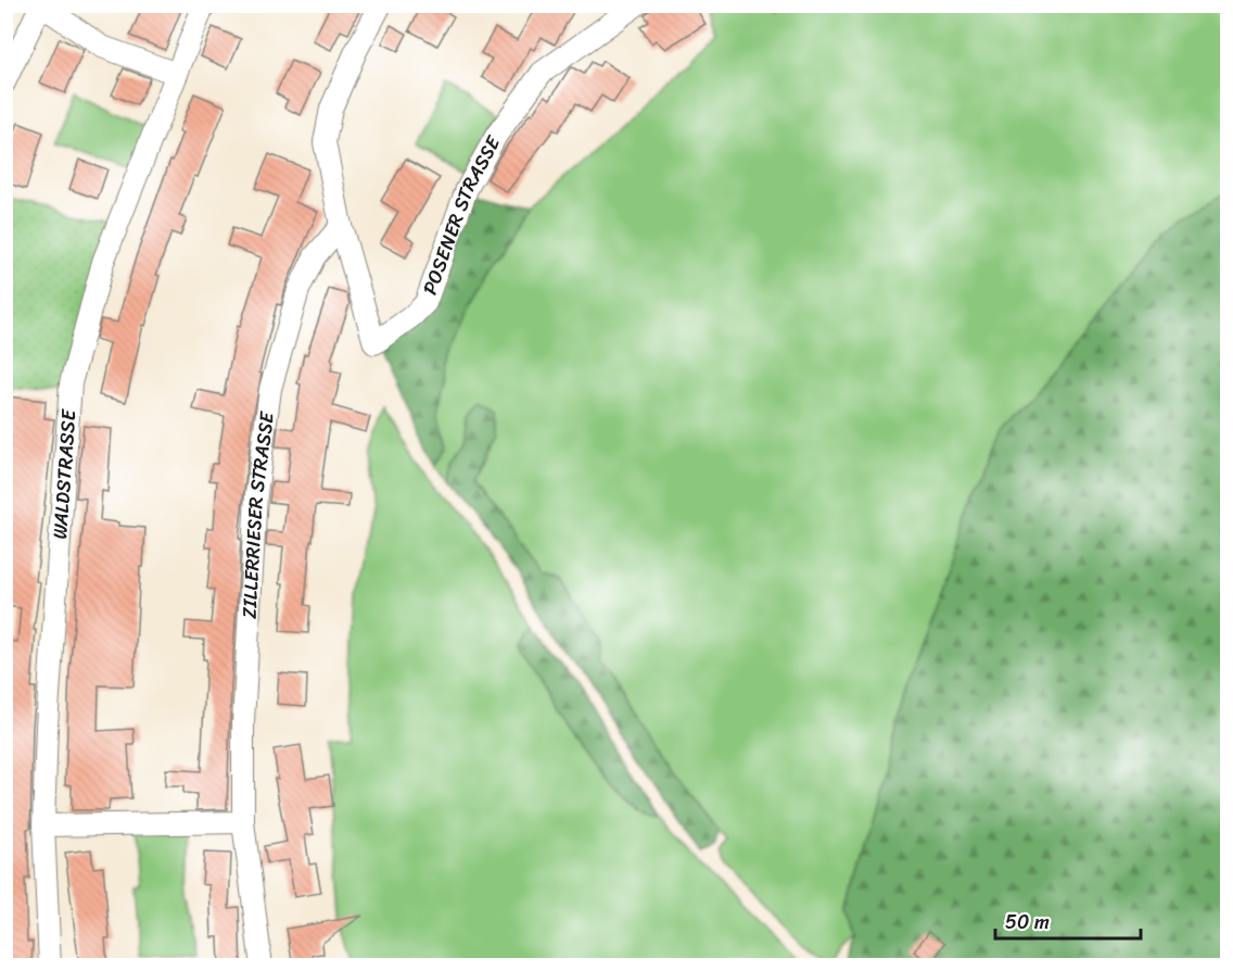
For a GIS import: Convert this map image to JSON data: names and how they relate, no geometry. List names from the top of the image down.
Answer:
{
  "streets": {
    "street": ["POSENER STRASSE", "WALDSTRASSE", "ZILLERRIESER STRASSE"]
  },
  "crossings": [
    ["POSENER STRASSE", "ZILLERRIESER STRASSE"]
  ],
  "scale_bar": "50 m"
}
